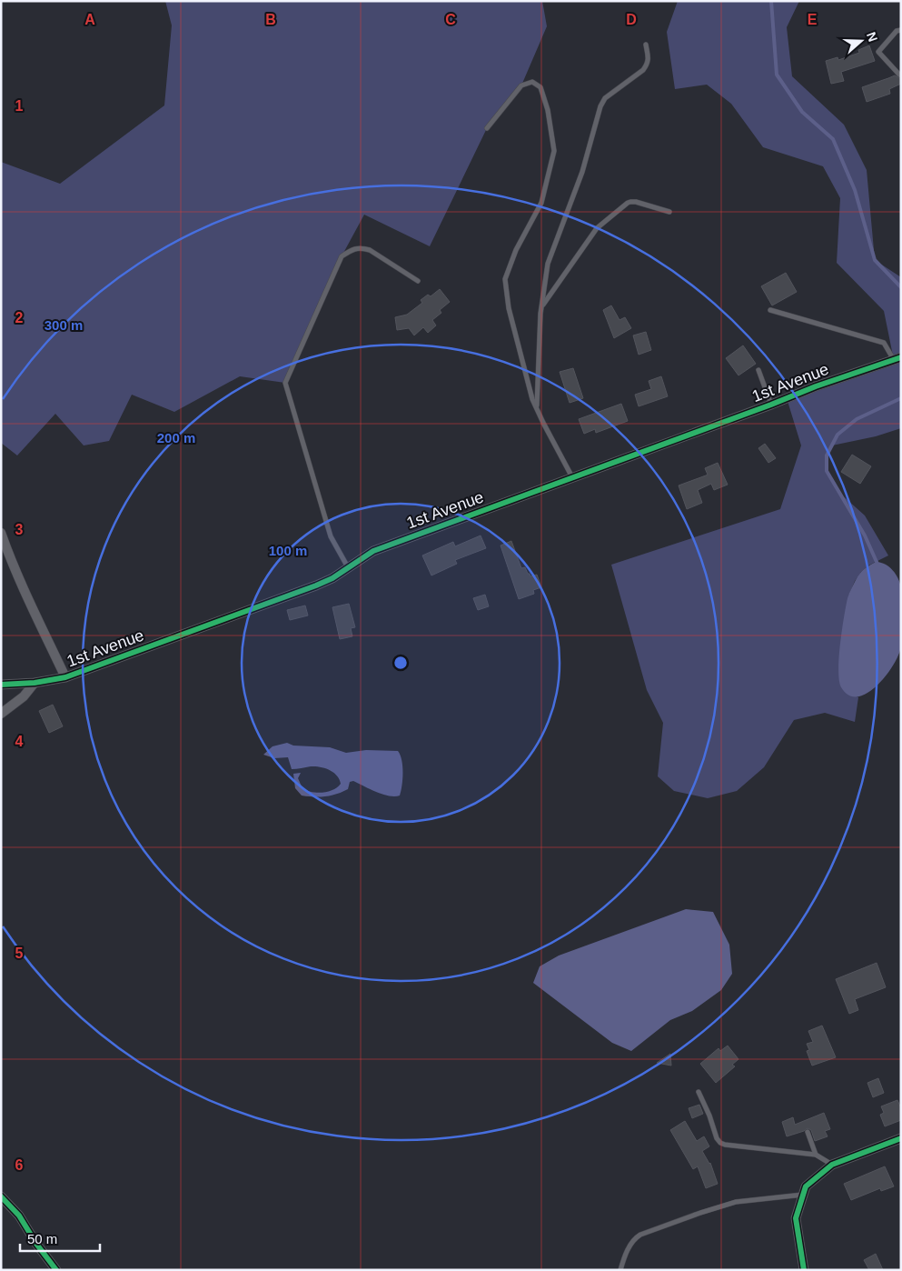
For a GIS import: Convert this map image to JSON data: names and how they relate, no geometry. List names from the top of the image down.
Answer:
{
  "streets": {
    "street": ["1st Avenue"]
  },
  "scale_bar": "50 m",
  "north": "right",
  "grid": {
    "columns": [
      "A",
      "B",
      "C",
      "D",
      "E"
    ],
    "rows": [
      "1",
      "2",
      "3",
      "4",
      "5",
      "6"
    ]
  },
  "rings": ["300 m", "200 m", "100 m"]
}
